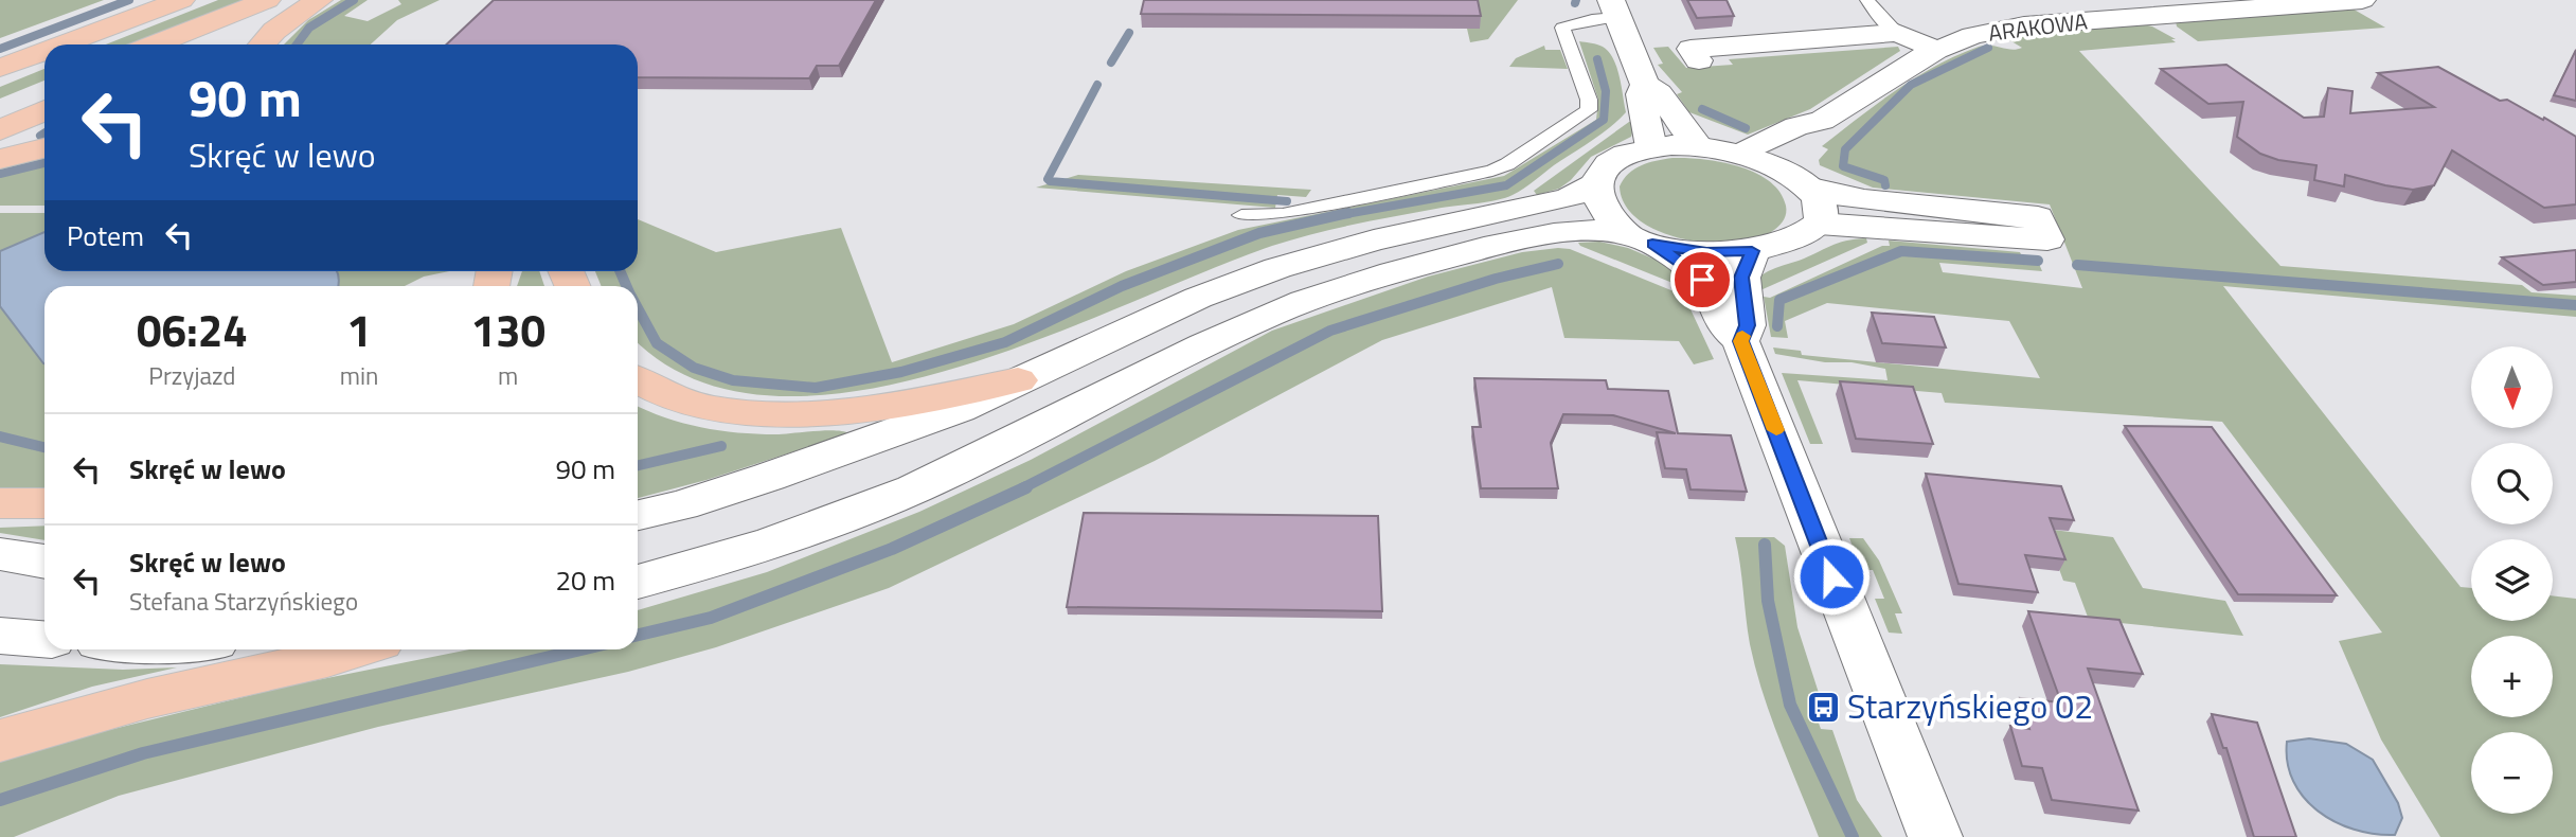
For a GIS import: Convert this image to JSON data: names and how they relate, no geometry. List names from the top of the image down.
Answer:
{
  "streets": {
    "street": ["ARAKOWA"]
  },
  "places": {
    "bus stop": ["Starzyńskiego 02"]
  },
  "north": "bottom",
  "page": {
    "turn": ["90 m", "Skręć w lewo"],
    "then": "Potem",
    "eta": [
      "06:24",
      "Przyjazd",
      "1",
      "min",
      "130",
      "m"
    ],
    "map_buttons": ["+", "−"],
    "list": [
      {
        "name": "Skręć w lewo",
        "value": "90 m"
      },
      {
        "name": "Skręć w lewo",
        "note": "Stefana Starzyńskiego",
        "value": "20 m"
      }
    ]
  }
}
